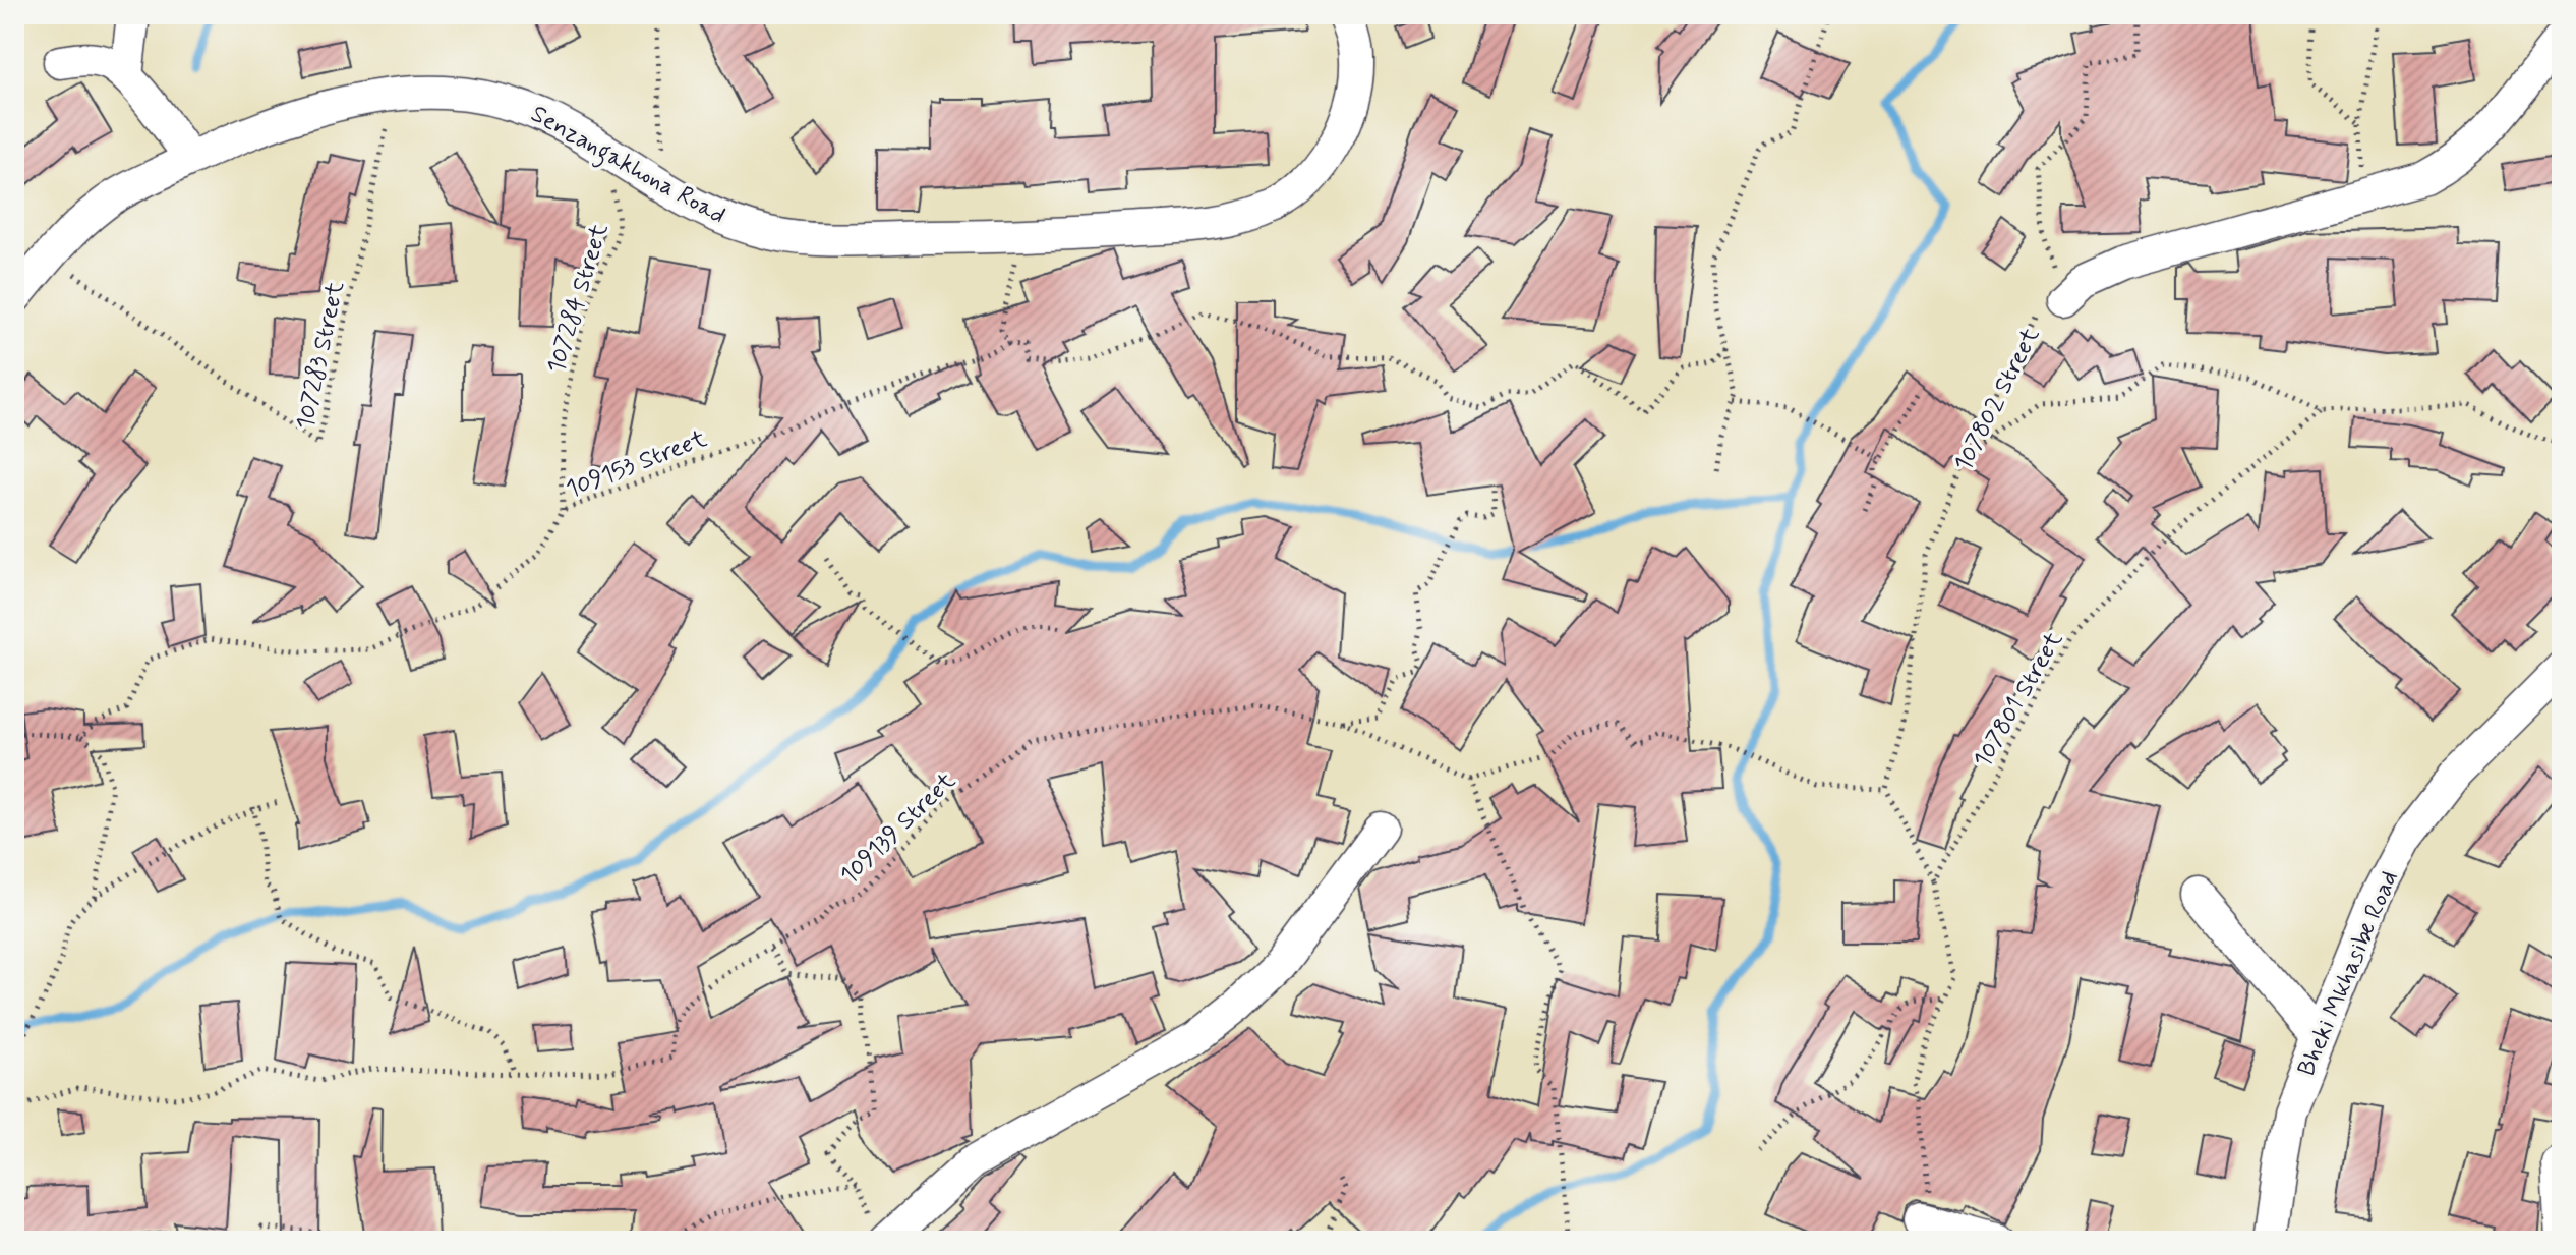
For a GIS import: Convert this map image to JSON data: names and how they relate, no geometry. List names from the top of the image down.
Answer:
{
  "streets": {
    "street": ["Senzangakhona Road", "Bheki Mkhasibe Road"],
    "path": [
      "107284 Street",
      "107283 Street",
      "107802 Street",
      "109153 Street",
      "107801 Street",
      "109139 Street"
    ]
  },
  "crossings": [
    ["Senzangakhona Road", "107284 Street"],
    ["Senzangakhona Road", "107283 Street"],
    ["107284 Street", "109153 Street"]
  ]
}
